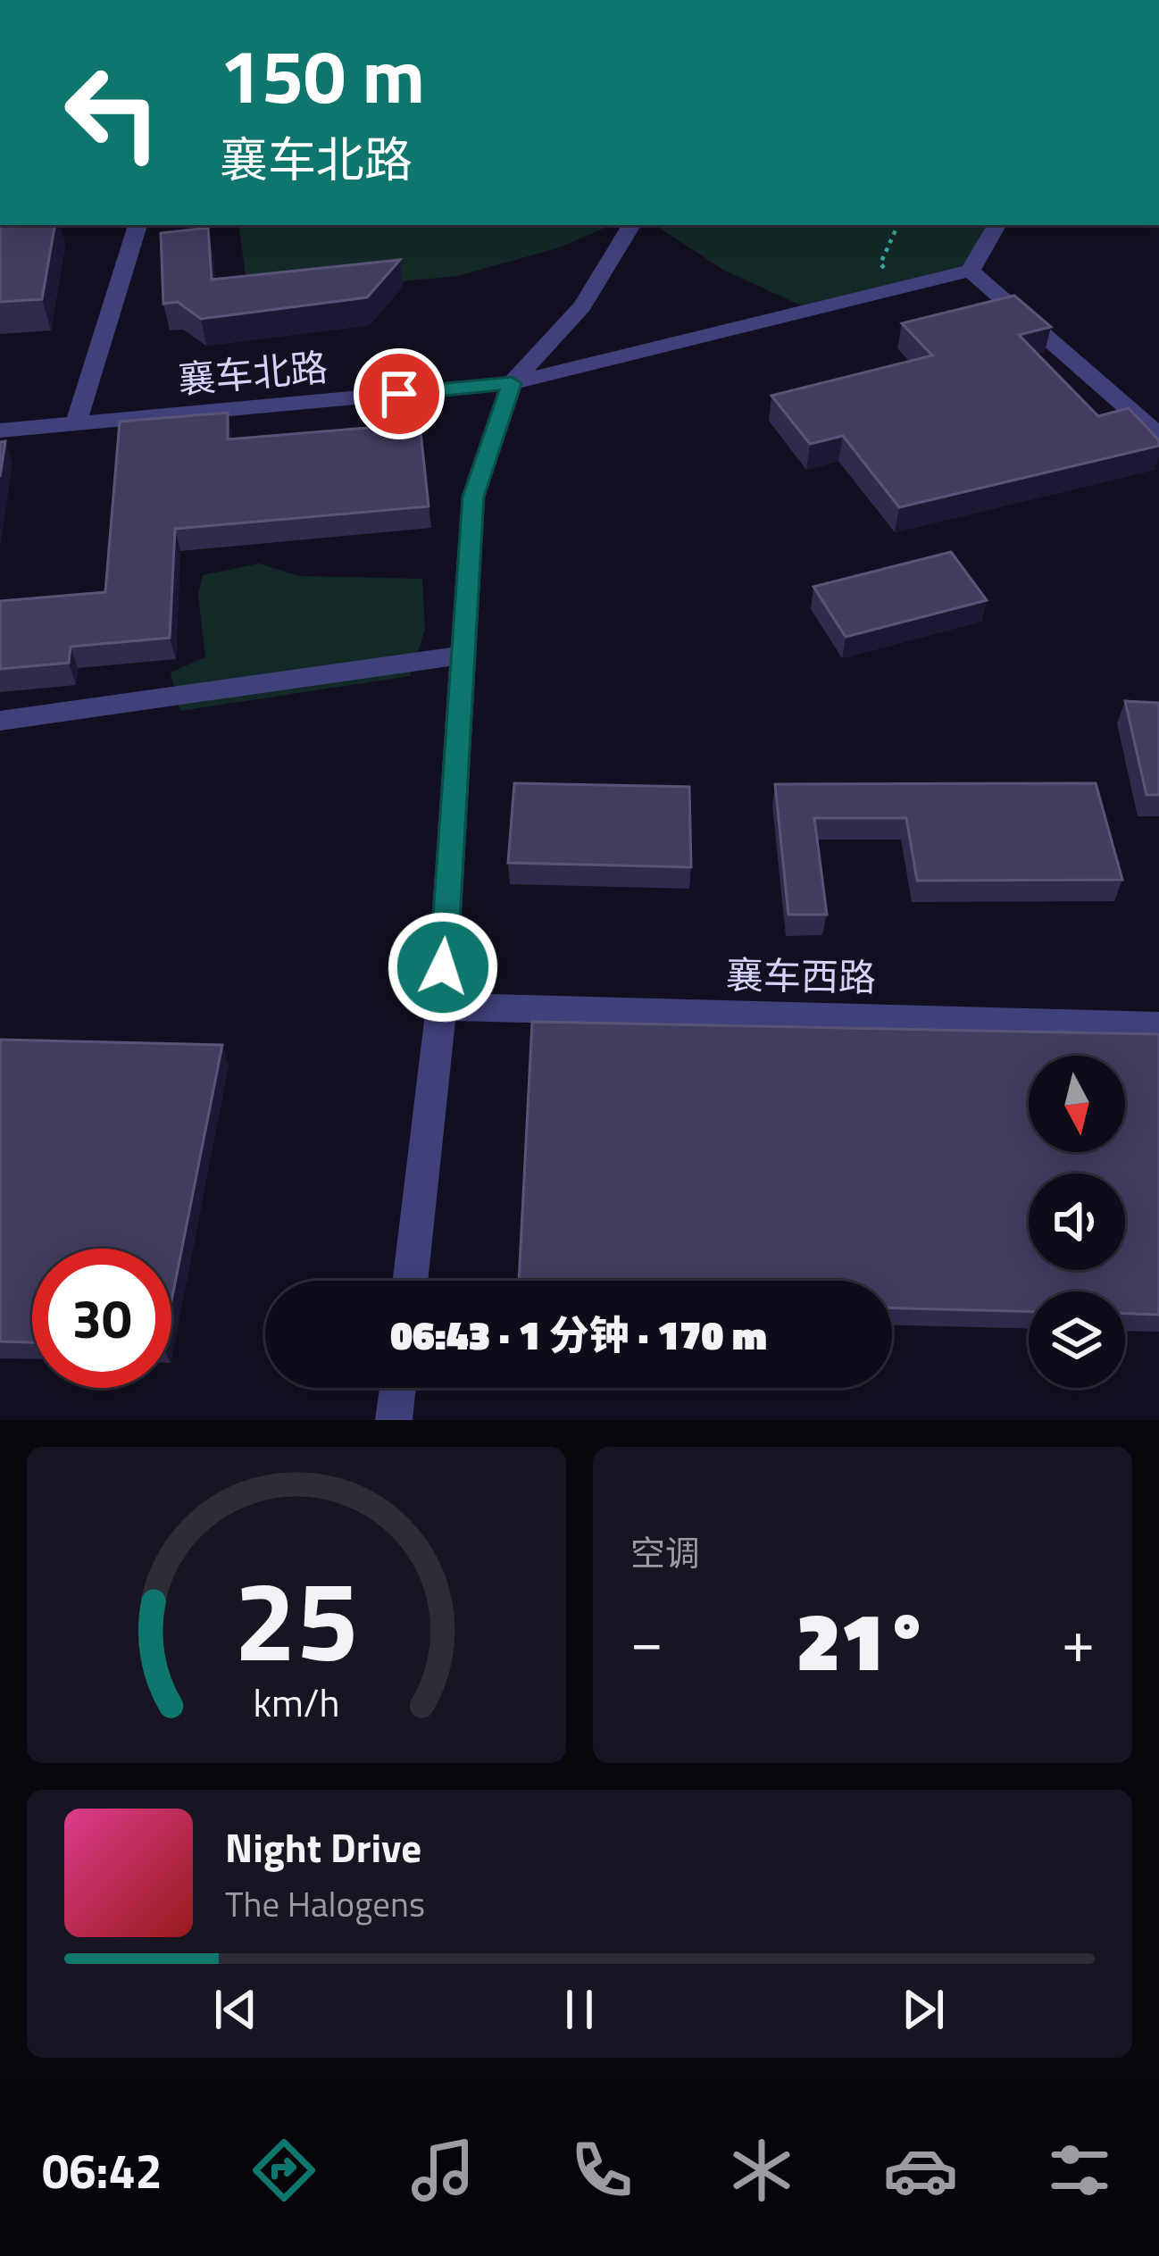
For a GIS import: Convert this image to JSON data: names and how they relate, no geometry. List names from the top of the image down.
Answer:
{
  "streets": {
    "street": ["襄车北路", "襄车西路"]
  },
  "north": "bottom",
  "page": {
    "turn": ["150 m", "襄车北路"],
    "limit": "30",
    "trip": "06:43 · 1 分钟 · 170 m",
    "tile": "空调",
    "heat": ["−", "21°", "+"],
    "song": ["Night Drive", "The Halogens"],
    "tabs": "06:42",
    "gauge": ["25", "km/h"]
  }
}
